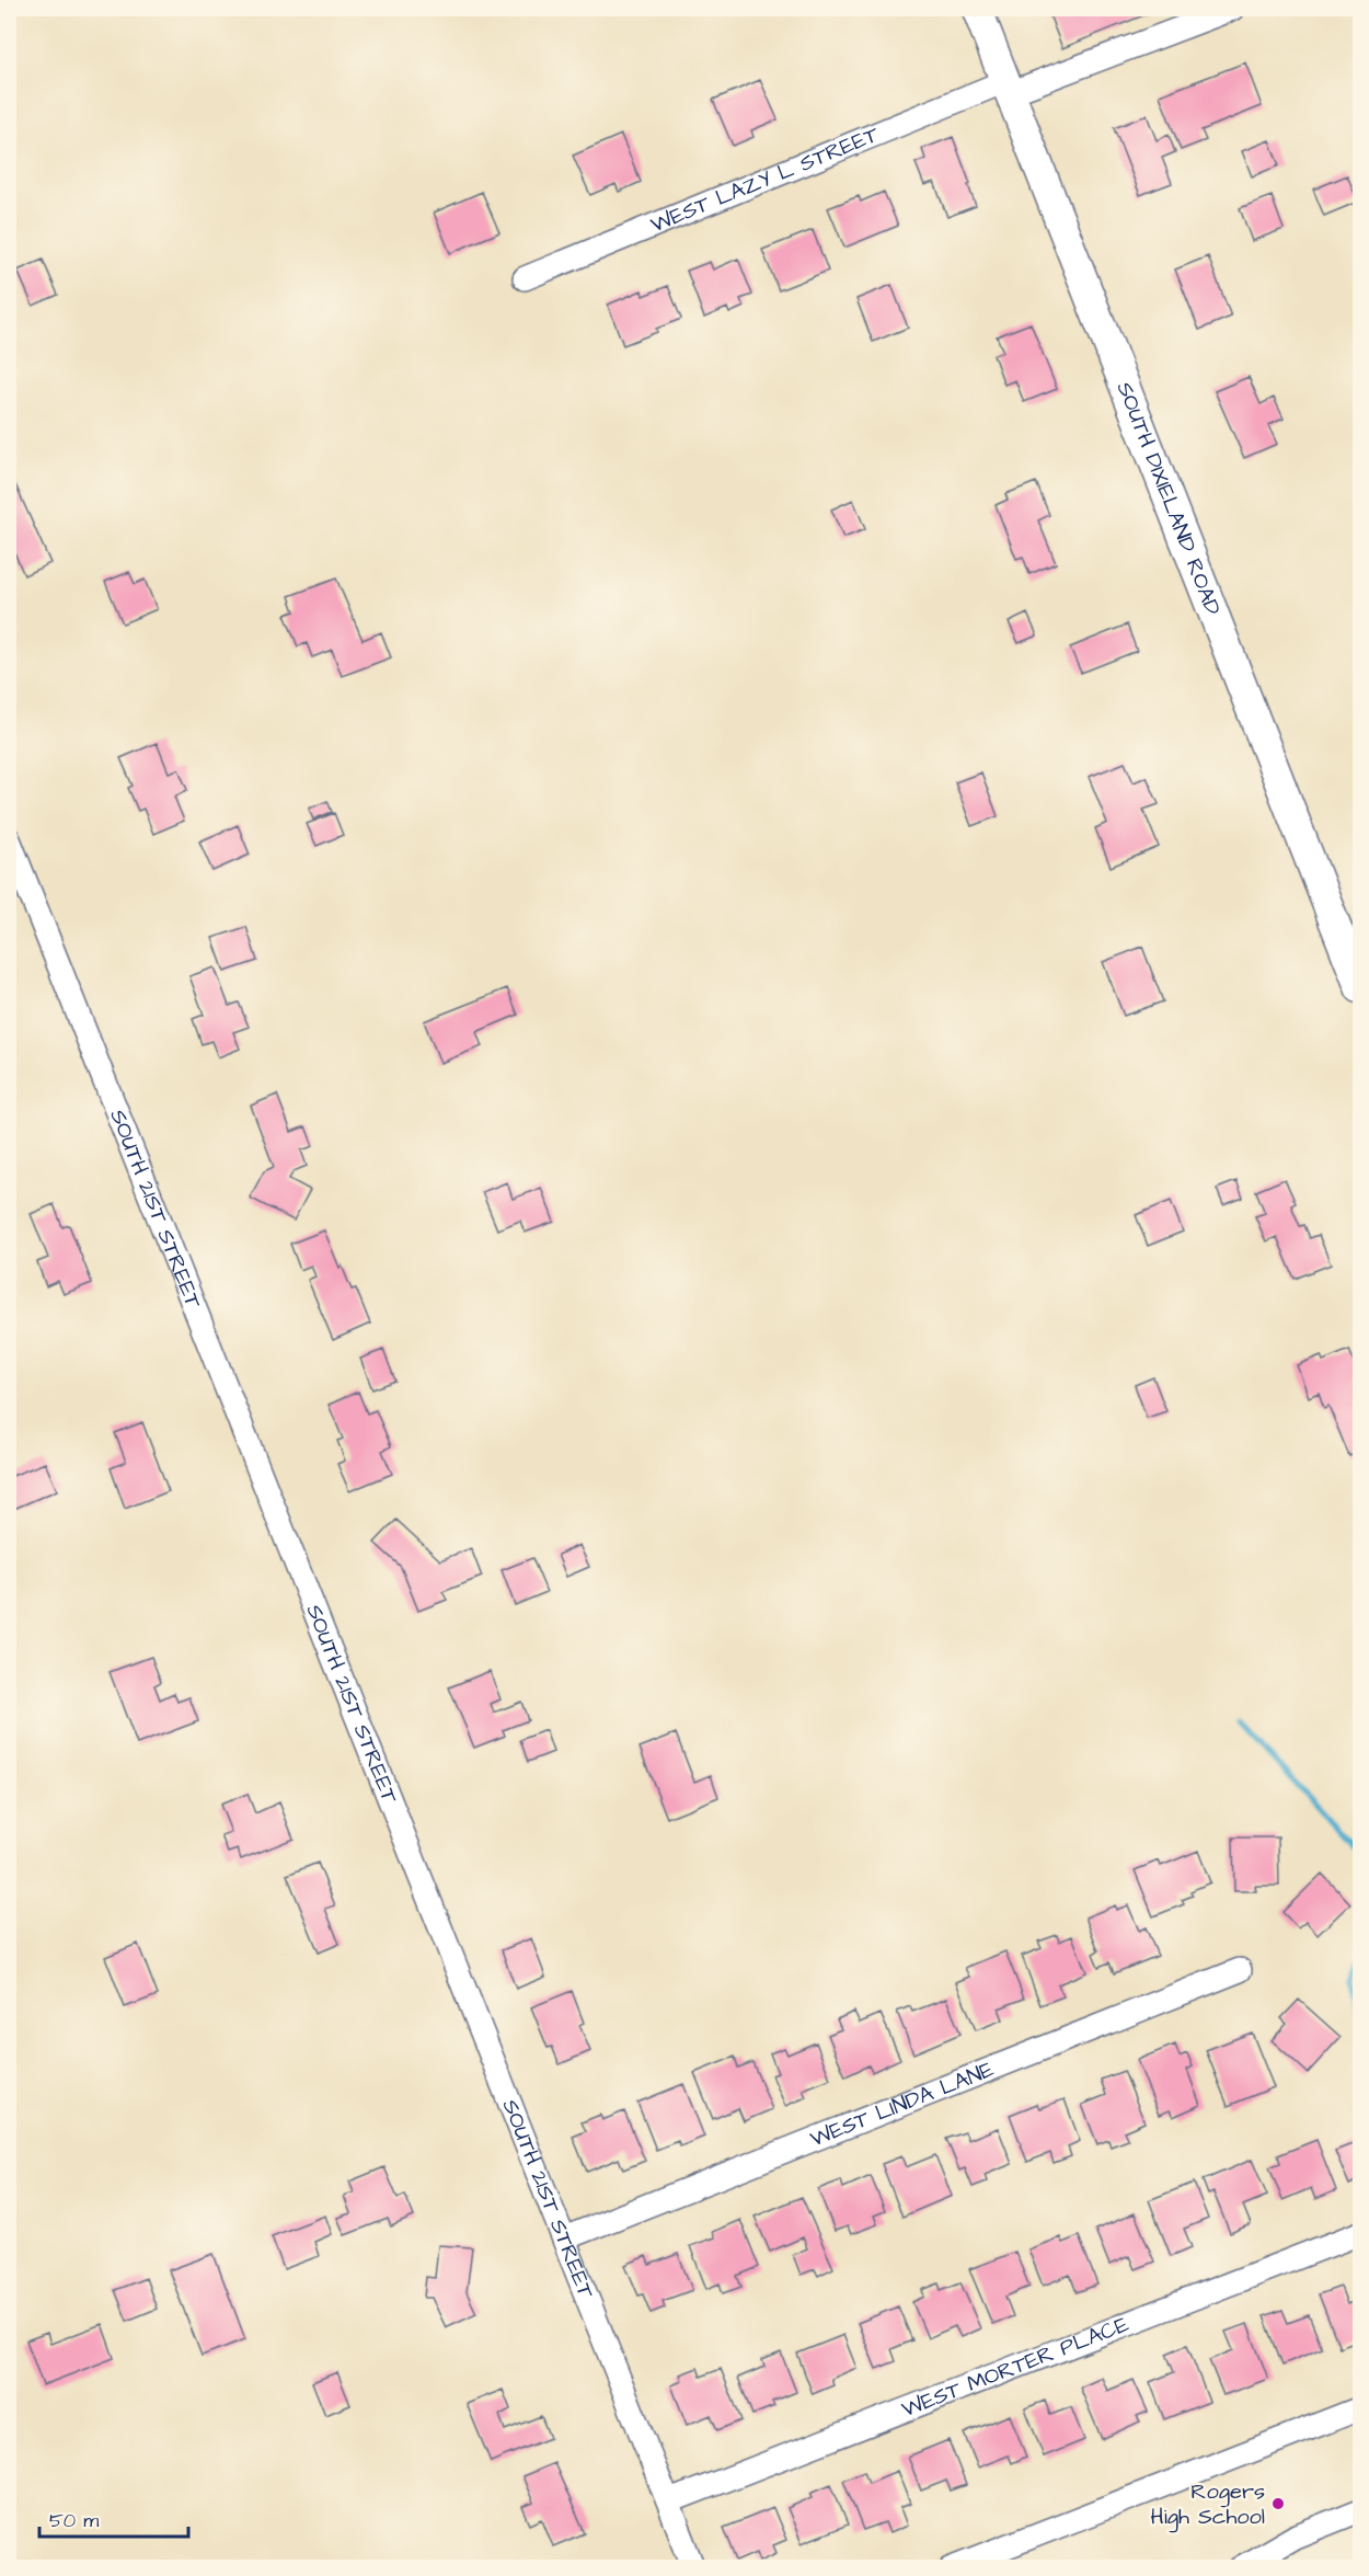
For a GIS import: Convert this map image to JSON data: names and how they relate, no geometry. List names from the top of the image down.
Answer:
{
  "streets": {
    "main road": ["SOUTH DIXIELAND ROAD"],
    "street": [
      "WEST LAZY L STREET",
      "SOUTH 21ST STREET",
      "WEST LINDA LANE",
      "WEST MORTER PLACE"
    ]
  },
  "crossings": [
    ["WEST LAZY L STREET", "SOUTH DIXIELAND ROAD"],
    ["SOUTH 21ST STREET", "WEST LINDA LANE"],
    ["SOUTH 21ST STREET", "WEST MORTER PLACE"]
  ],
  "places": ["Rogers High School"],
  "scale_bar": "50 m"
}
